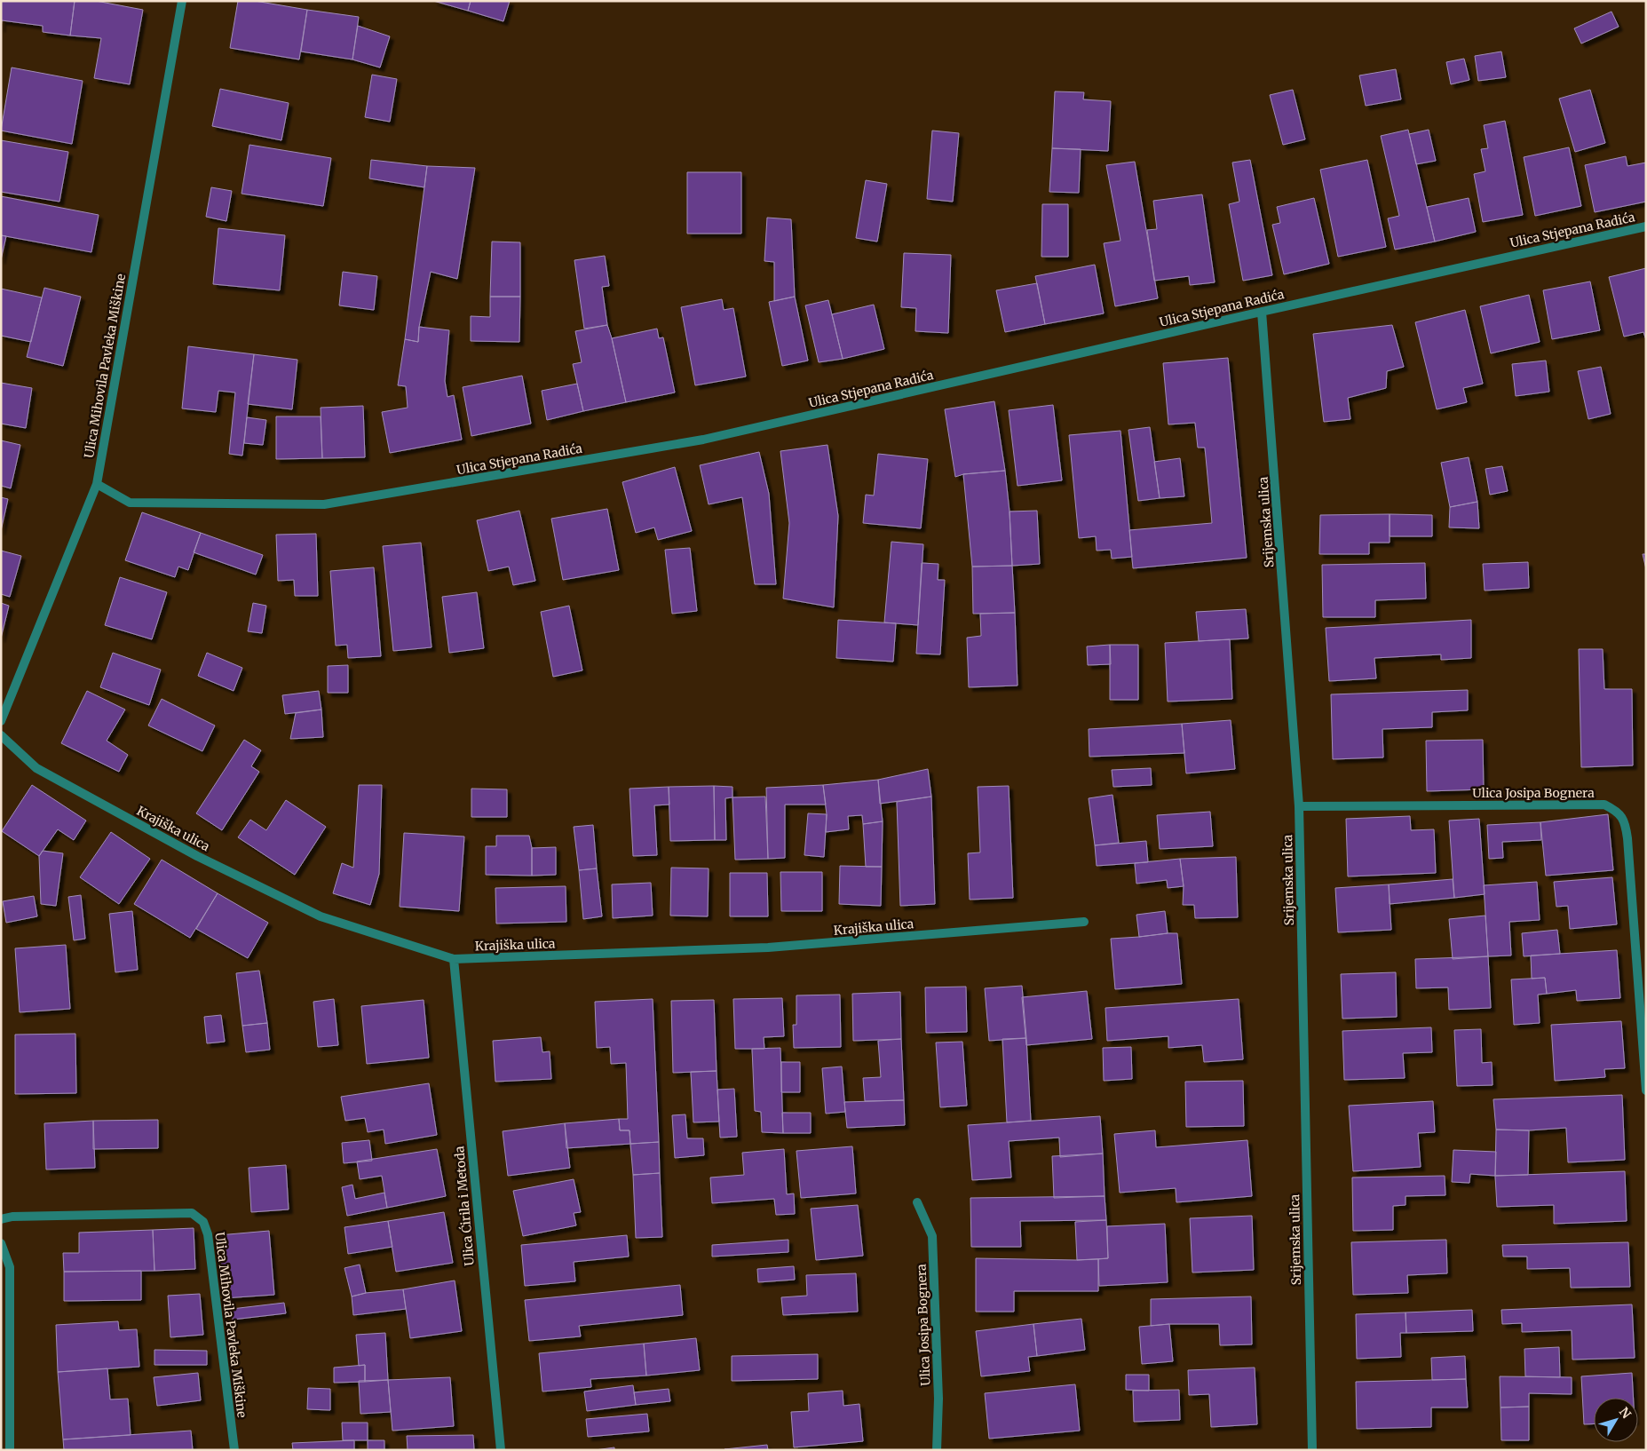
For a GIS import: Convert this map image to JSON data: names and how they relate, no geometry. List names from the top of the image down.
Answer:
{
  "streets": {
    "street": [
      "Ulica Stjepana Radića",
      "Ulica Mihovila Pavleka Miškine",
      "Srijemska ulica",
      "Ulica Josipa Bognera",
      "Krajiška ulica",
      "Ulica Ćirila i Metoda"
    ]
  },
  "crossings": [
    ["Ulica Stjepana Radića", "Ulica Mihovila Pavleka Miškine"],
    ["Ulica Stjepana Radića", "Srijemska ulica"],
    ["Srijemska ulica", "Ulica Josipa Bognera"],
    ["Krajiška ulica", "Ulica Ćirila i Metoda"]
  ],
  "north": "top right"
}
